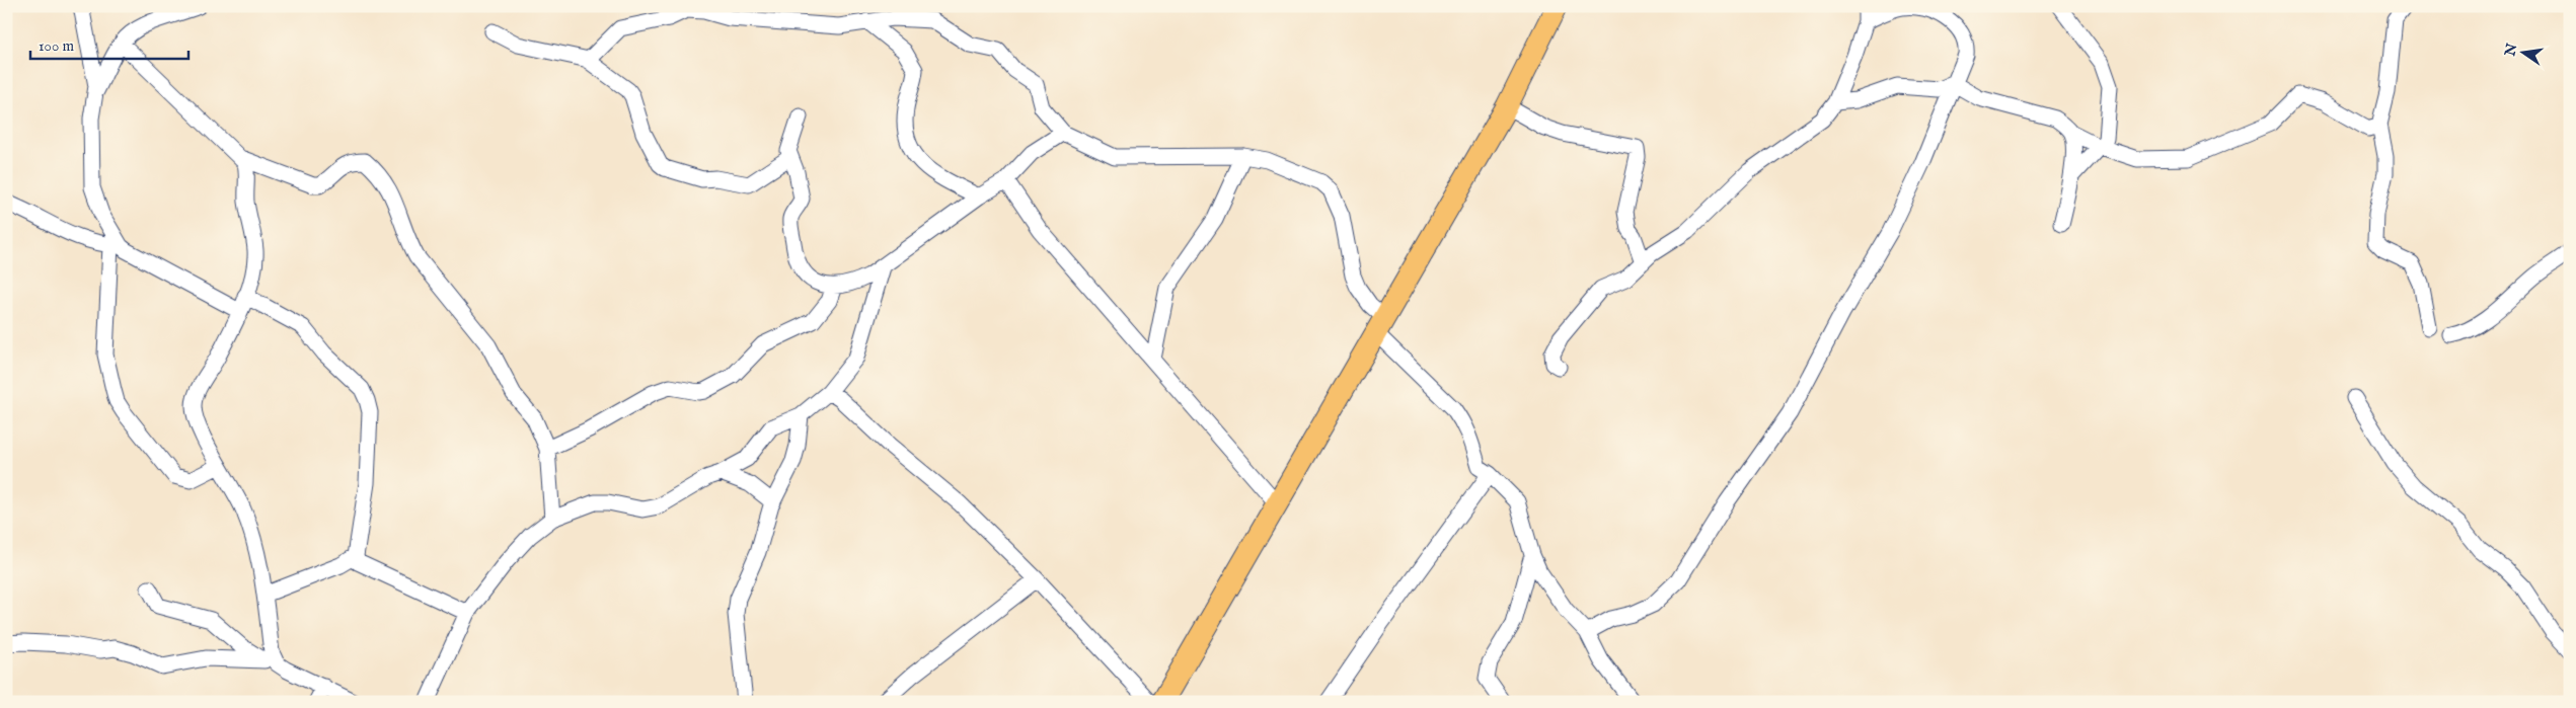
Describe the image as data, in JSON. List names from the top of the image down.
{
  "scale_bar": "100 m",
  "north": "left"
}
